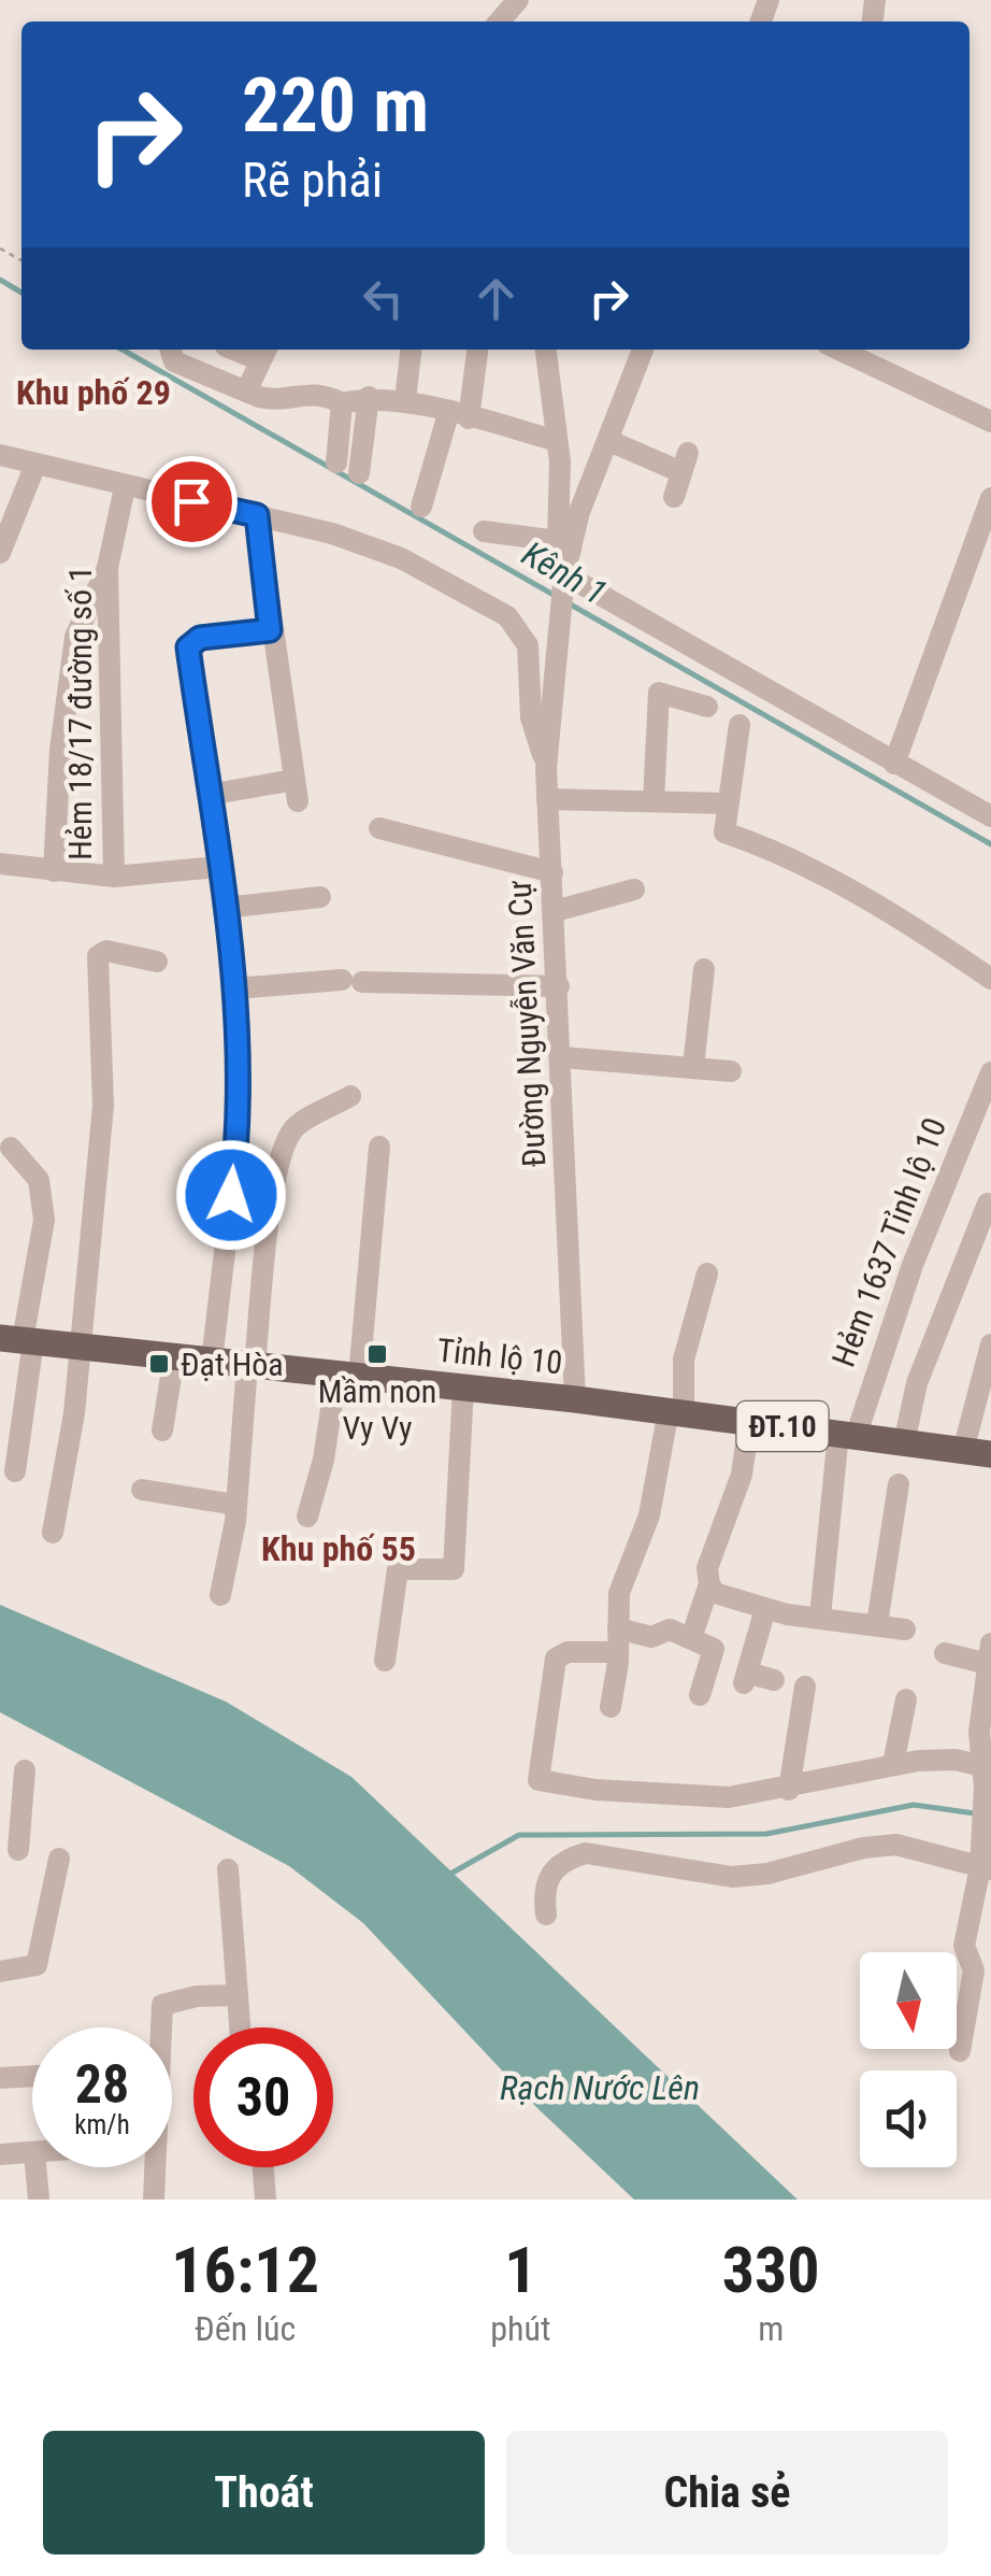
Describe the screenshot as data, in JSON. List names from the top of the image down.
{
  "streets": {
    "main road": ["Tỉnh lộ 10", "ĐT.10"],
    "street": ["Hẻm 18/17 đường số 1", "Đường Nguyễn Văn Cự", "Hẻm 1637 Tỉnh lộ 10"]
  },
  "crossings": [
    ["Đường Nguyễn Văn Cự", "Tỉnh lộ 10"],
    ["Hẻm 1637 Tỉnh lộ 10", "Tỉnh lộ 10"]
  ],
  "districts": ["Khu phố 29", "Khu phố 55"],
  "water": ["Kênh 1", "Rạch Nước Lên"],
  "places": {
    "transit": ["Mầm non Vy Vy", "Đạt Hòa"]
  },
  "north": "bottom",
  "page": {
    "turn": ["220 m", "Rẽ phải"],
    "speed": "28 km/h",
    "limit": "30",
    "eta": [
      "16:12",
      "Đến lúc",
      "1",
      "phút",
      "330",
      "m"
    ],
    "buttons": ["Thoát", "Chia sẻ"]
  }
}
